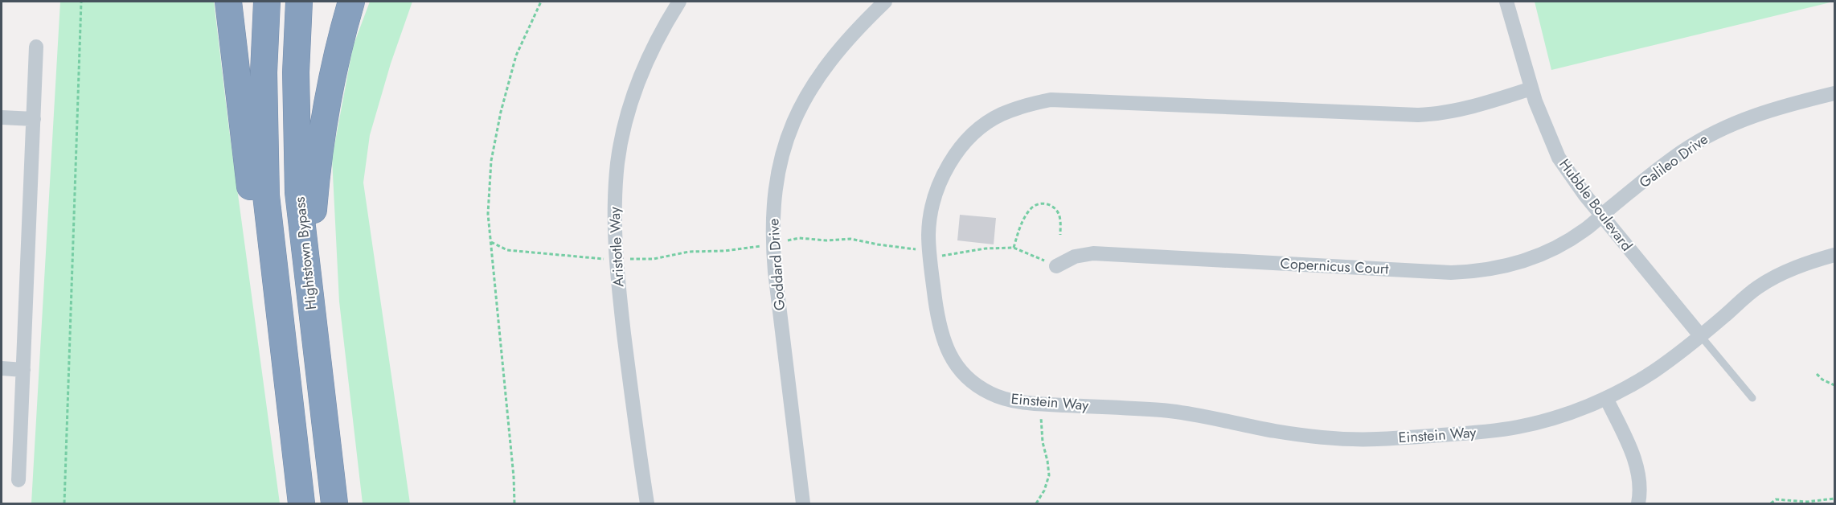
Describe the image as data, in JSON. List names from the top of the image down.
{
  "streets": {
    "highway": ["Hightstown Bypass"],
    "street": [
      "Galileo Drive",
      "Hubble Boulevard",
      "Aristotle Way",
      "Goddard Drive",
      "Copernicus Court",
      "Einstein Way"
    ]
  },
  "crossings": [
    ["Galileo Drive", "Hubble Boulevard"],
    ["Galileo Drive", "Copernicus Court"],
    ["Hubble Boulevard", "Copernicus Court"],
    ["Hubble Boulevard", "Einstein Way"]
  ]
}
